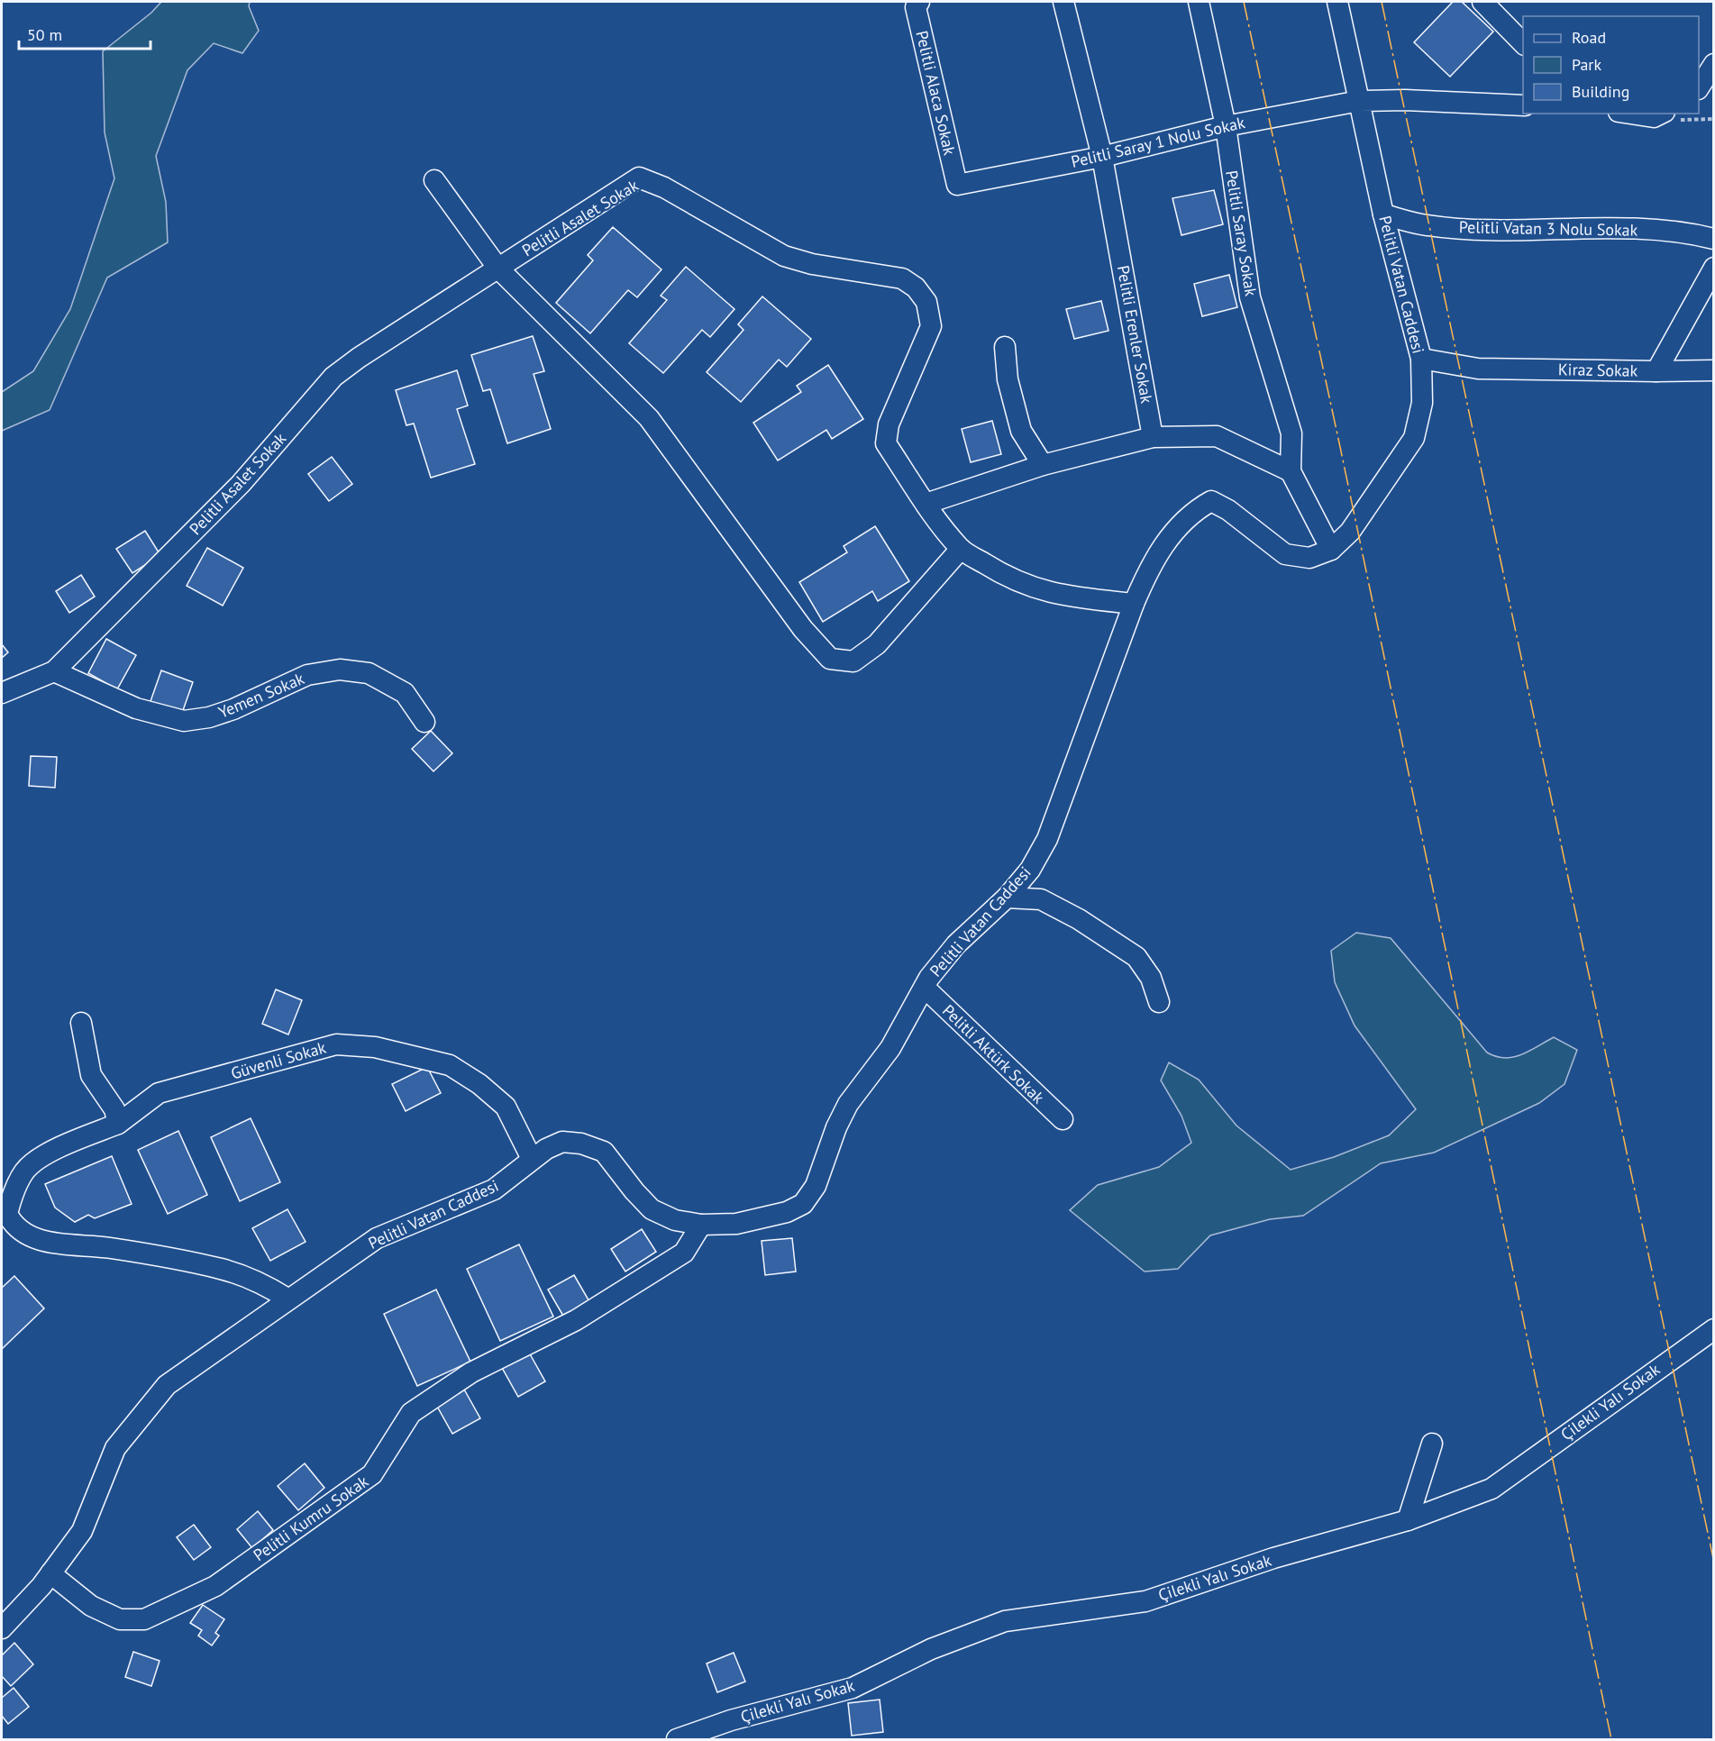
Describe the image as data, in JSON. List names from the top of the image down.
{
  "streets": {
    "street": [
      "Pelitli Alaca Sokak",
      "Pelitli Saray 1 Nolu Sokak",
      "Pelitli Asalet Sokak",
      "Pelitli Vatan 3 Nolu Sokak",
      "Pelitli Saray Sokak",
      "Pelitli Vatan Caddesi",
      "Pelitli Erenler Sokak",
      "Kiraz Sokak",
      "Yemen Sokak",
      "Pelitli Aktürk Sokak",
      "Güvenli Sokak",
      "Çilekli Yalı Sokak",
      "Pelitli Kumru Sokak"
    ]
  },
  "crossings": [
    ["Pelitli Alaca Sokak", "Pelitli Saray 1 Nolu Sokak"],
    ["Pelitli Saray 1 Nolu Sokak", "Pelitli Saray Sokak"],
    ["Pelitli Saray 1 Nolu Sokak", "Pelitli Vatan Caddesi"],
    ["Pelitli Saray 1 Nolu Sokak", "Pelitli Erenler Sokak"],
    ["Pelitli Asalet Sokak", "Pelitli Vatan Caddesi"],
    ["Pelitli Asalet Sokak", "Yemen Sokak"],
    ["Pelitli Vatan 3 Nolu Sokak", "Pelitli Vatan Caddesi"],
    ["Pelitli Saray Sokak", "Pelitli Vatan Caddesi"],
    ["Pelitli Vatan Caddesi", "Kiraz Sokak"],
    ["Pelitli Vatan Caddesi", "Pelitli Aktürk Sokak"],
    ["Pelitli Vatan Caddesi", "Güvenli Sokak"],
    ["Pelitli Vatan Caddesi", "Pelitli Kumru Sokak"]
  ],
  "legend": ["Road", "Park", "Building"],
  "scale_bar": "50 m"
}
